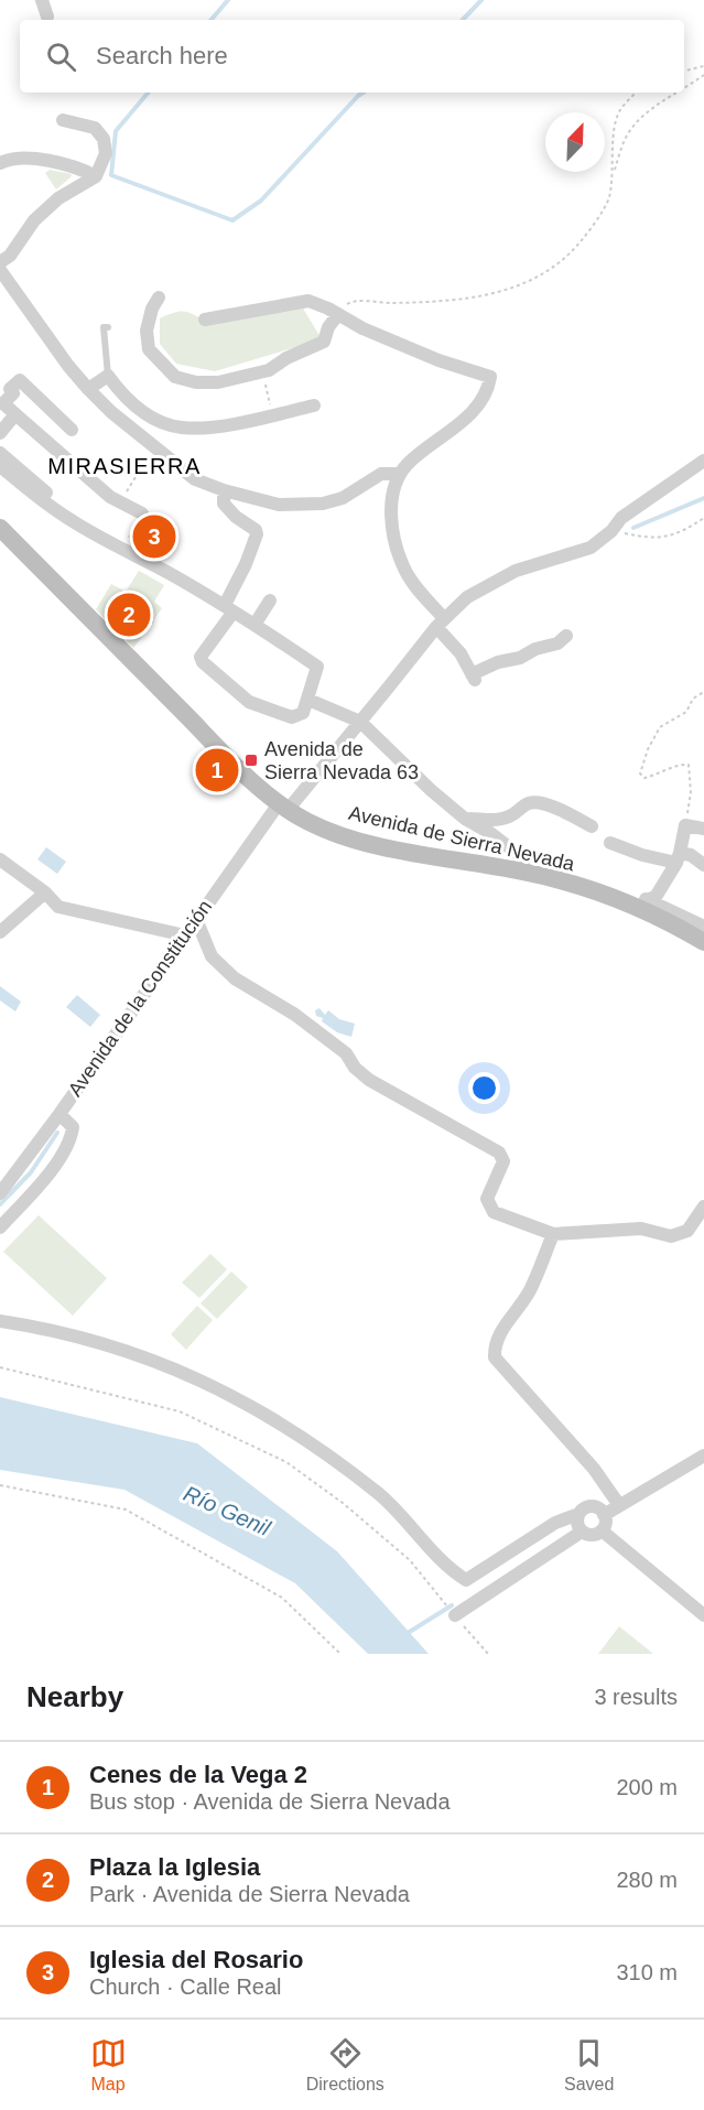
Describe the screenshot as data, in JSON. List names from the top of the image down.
{
  "streets": {
    "street": ["Avenida de Sierra Nevada", "Avenida de la Constitución"]
  },
  "crossings": [
    ["Avenida de Sierra Nevada", "Avenida de la Constitución"]
  ],
  "districts": ["MIRASIERRA"],
  "water": ["Río Genil"],
  "places": {
    "transit": ["Avenida de Sierra Nevada 63"]
  },
  "north": "top right",
  "page": {
    "search": "Search here",
    "pins": ["3", "2", "1"],
    "heading": ["Nearby", "3 results"],
    "list": [
      {
        "mark": "1",
        "name": "Cenes de la Vega 2",
        "note": "Bus stop · Avenida de Sierra Nevada",
        "value": "200 m"
      },
      {
        "mark": "2",
        "name": "Plaza la Iglesia",
        "note": "Park · Avenida de Sierra Nevada",
        "value": "280 m"
      },
      {
        "mark": "3",
        "name": "Iglesia del Rosario",
        "note": "Church · Calle Real",
        "value": "310 m"
      }
    ],
    "nav": ["Map", "Directions", "Saved"]
  }
}
